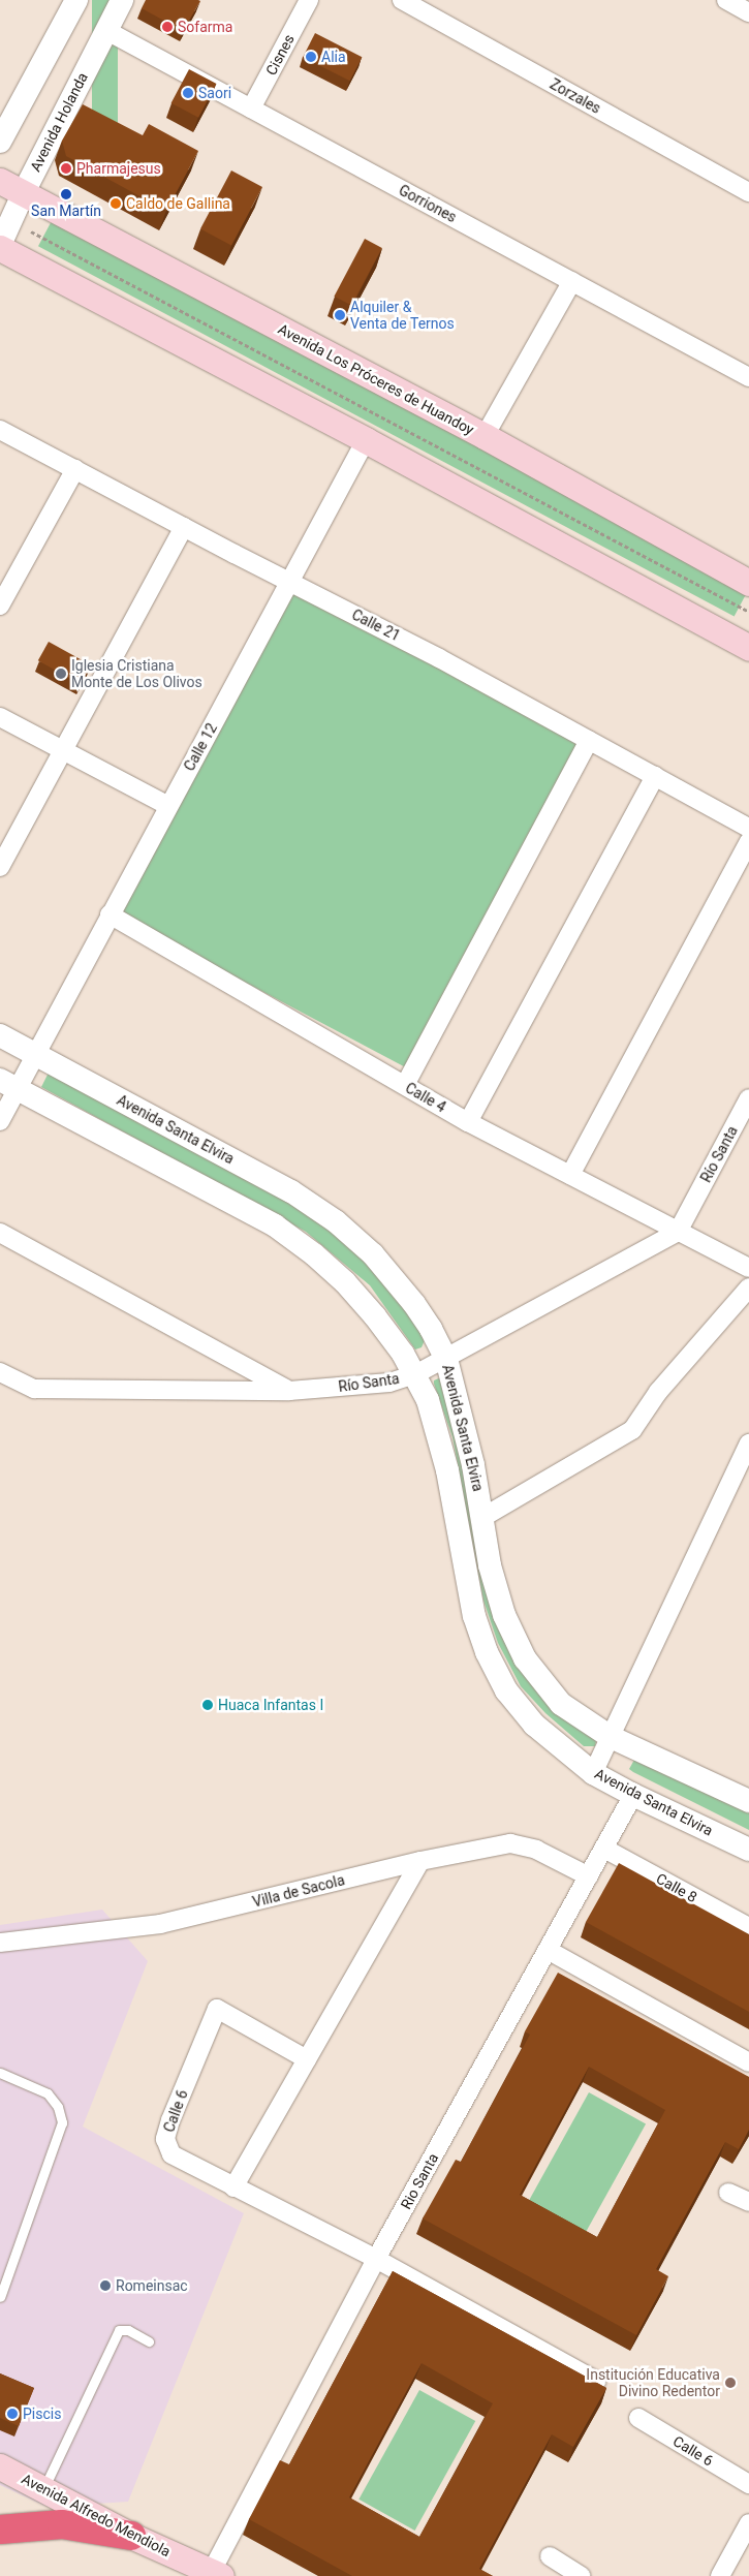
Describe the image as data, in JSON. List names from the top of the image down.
{
  "streets": {
    "main road": ["Avenida Los Próceres de Huandoy", "Avenida Alfredo Mendiola"],
    "street": [
      "Cisnes",
      "Zorzales",
      "Avenida Holanda",
      "Gorriones",
      "Calle 21",
      "Calle 12",
      "Calle 4",
      "Avenida Santa Elvira",
      "Río Santa",
      "Calle 8",
      "Villa de Sacola",
      "Calle 6",
      "Rio Santa"
    ]
  },
  "crossings": [
    ["Cisnes", "Gorriones"],
    ["Avenida Holanda", "Gorriones"],
    ["Avenida Holanda", "Avenida Los Próceres de Huandoy"],
    ["Calle 21", "Calle 12"],
    ["Calle 12", "Calle 4"],
    ["Calle 12", "Avenida Santa Elvira"],
    ["Calle 4", "Río Santa"],
    ["Avenida Santa Elvira", "Río Santa"],
    ["Avenida Santa Elvira", "Rio Santa"],
    ["Calle 8", "Rio Santa"],
    ["Villa de Sacola", "Rio Santa"],
    ["Calle 6", "Rio Santa"],
    ["Rio Santa", "Avenida Alfredo Mendiola"]
  ],
  "places": [
    "Sofarma",
    "Alia",
    "Saori",
    "Pharmajesus",
    "San Martín",
    "Caldo de Gallina",
    "Alquiler & Venta de Ternos",
    "Iglesia Cristiana Monte de Los Olivos",
    "Huaca Infantas I",
    "Romeinsac",
    "Institución Educativa Divino Redentor",
    "Piscis"
  ]
}
